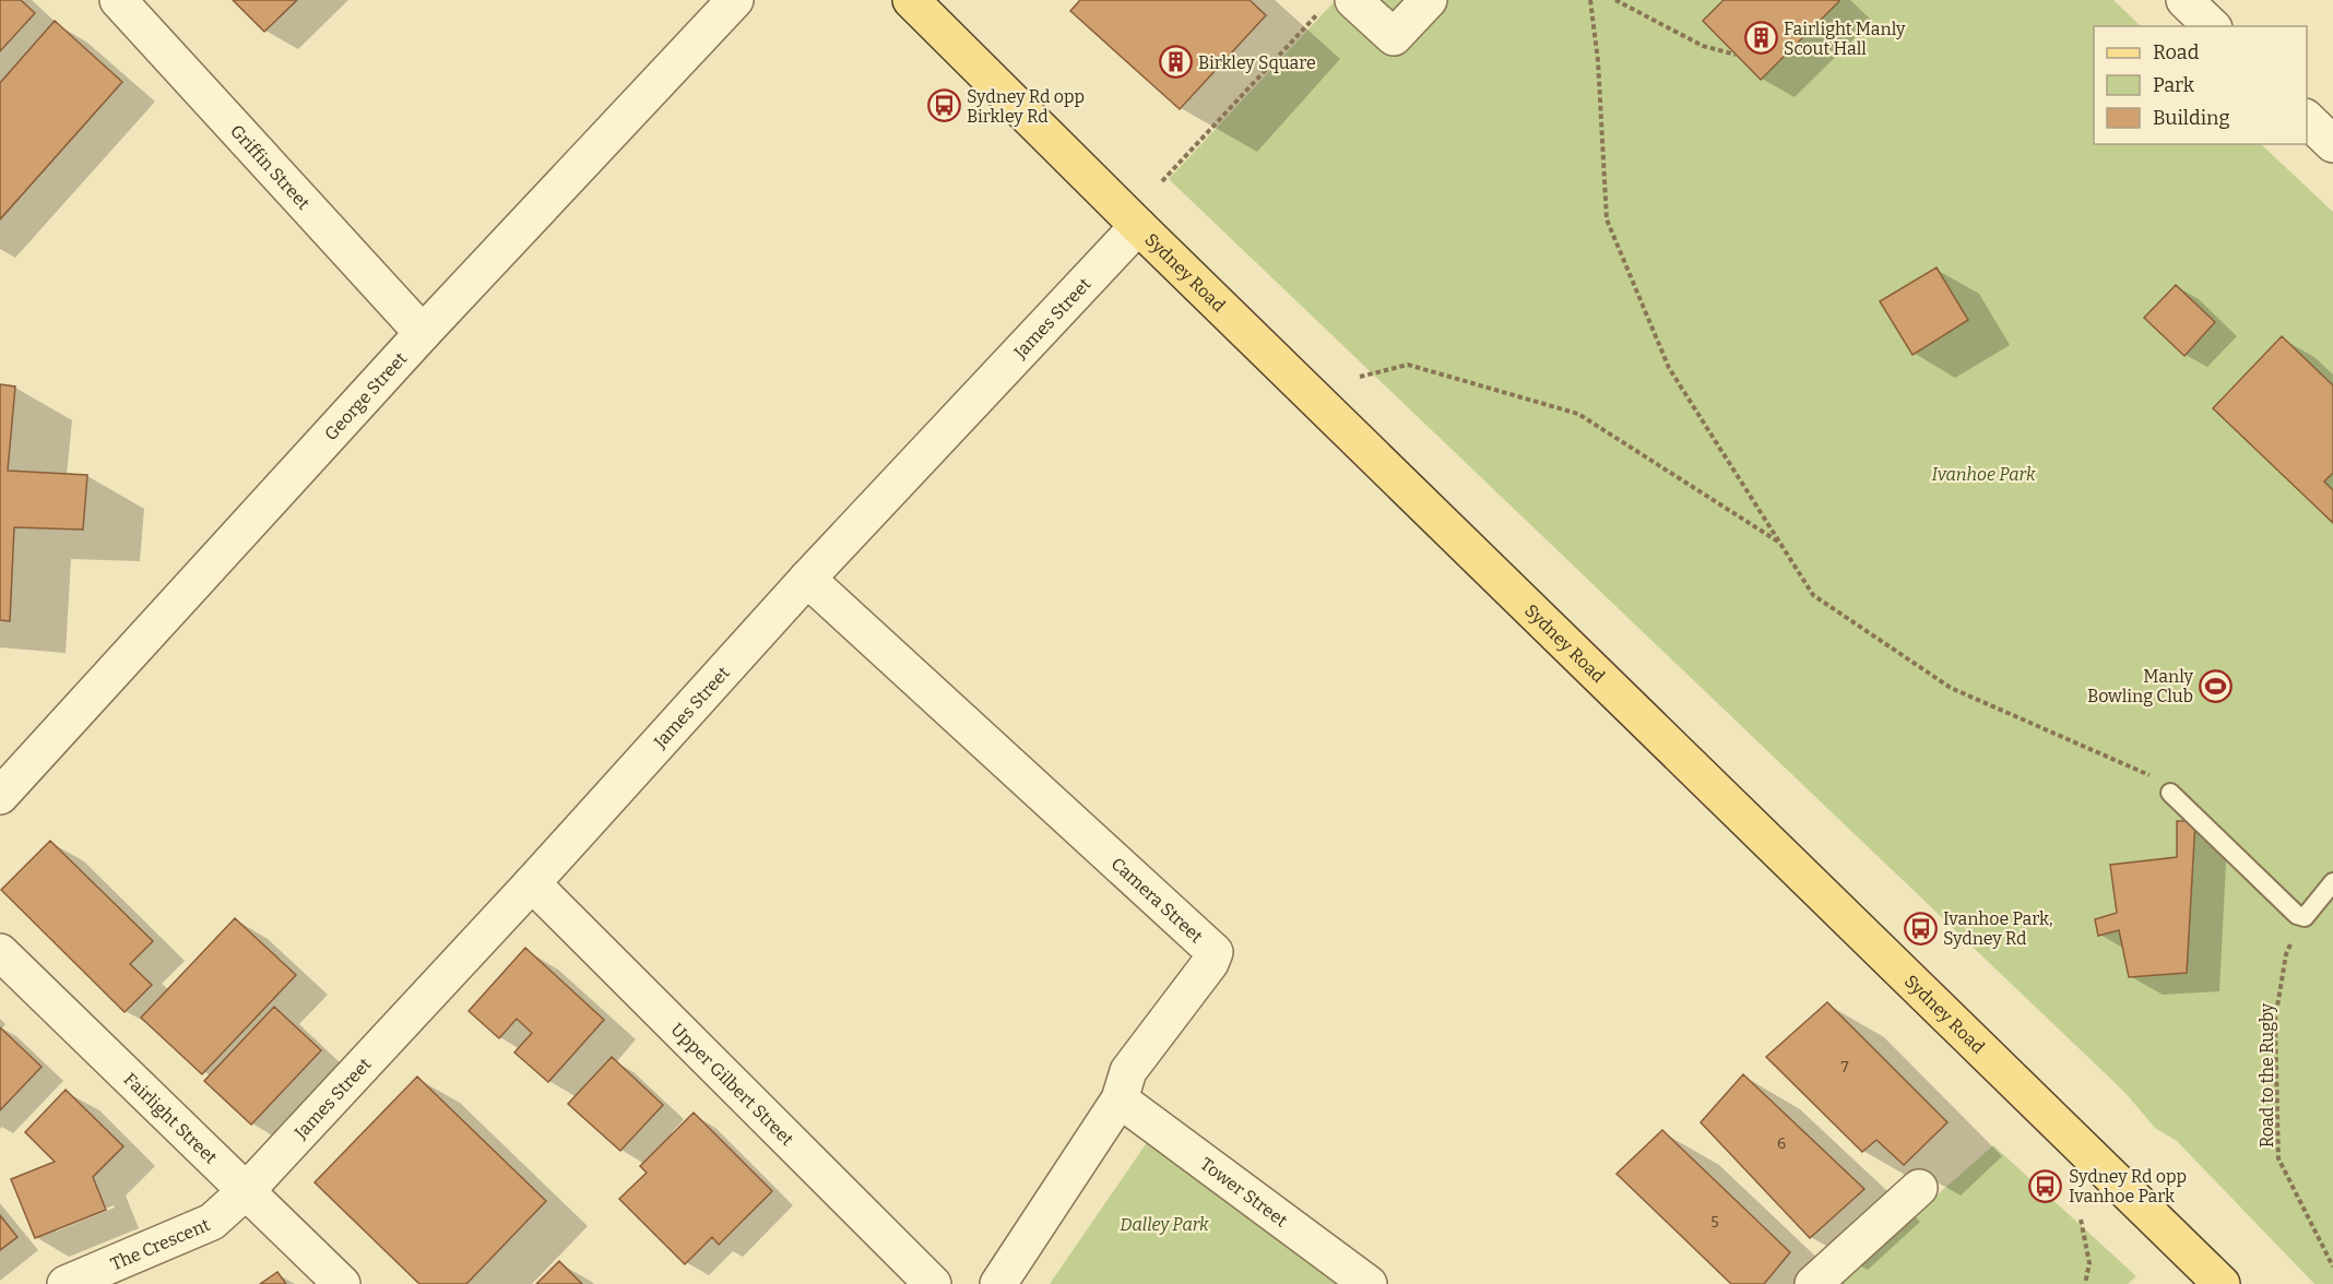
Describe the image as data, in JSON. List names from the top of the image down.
{
  "streets": {
    "main road": ["Sydney Road"],
    "street": [
      "Griffin Street",
      "James Street",
      "George Street",
      "Camera Street",
      "Upper Gilbert Street",
      "Fairlight Street",
      "Tower Street",
      "The Crescent"
    ],
    "path": ["Road to the Rugby"]
  },
  "crossings": [
    ["Griffin Street", "George Street"],
    ["Sydney Road", "James Street"],
    ["James Street", "Camera Street"],
    ["James Street", "Upper Gilbert Street"],
    ["James Street", "Fairlight Street"],
    ["James Street", "The Crescent"],
    ["Camera Street", "Tower Street"],
    ["Fairlight Street", "The Crescent"]
  ],
  "parks": ["Ivanhoe Park", "Dalley Park"],
  "places": {
    "building": ["Fairlight Manly Scout Hall", "Birkley Square"],
    "bus stop": ["Sydney Rd opp Birkley Rd", "Ivanhoe Park, Sydney Rd", "Sydney Rd opp Ivanhoe Park"],
    "sports": ["Manly Bowling Club"]
  },
  "house_numbers": ["7", "6", "5"],
  "legend": ["Road", "Park", "Building"]
}
